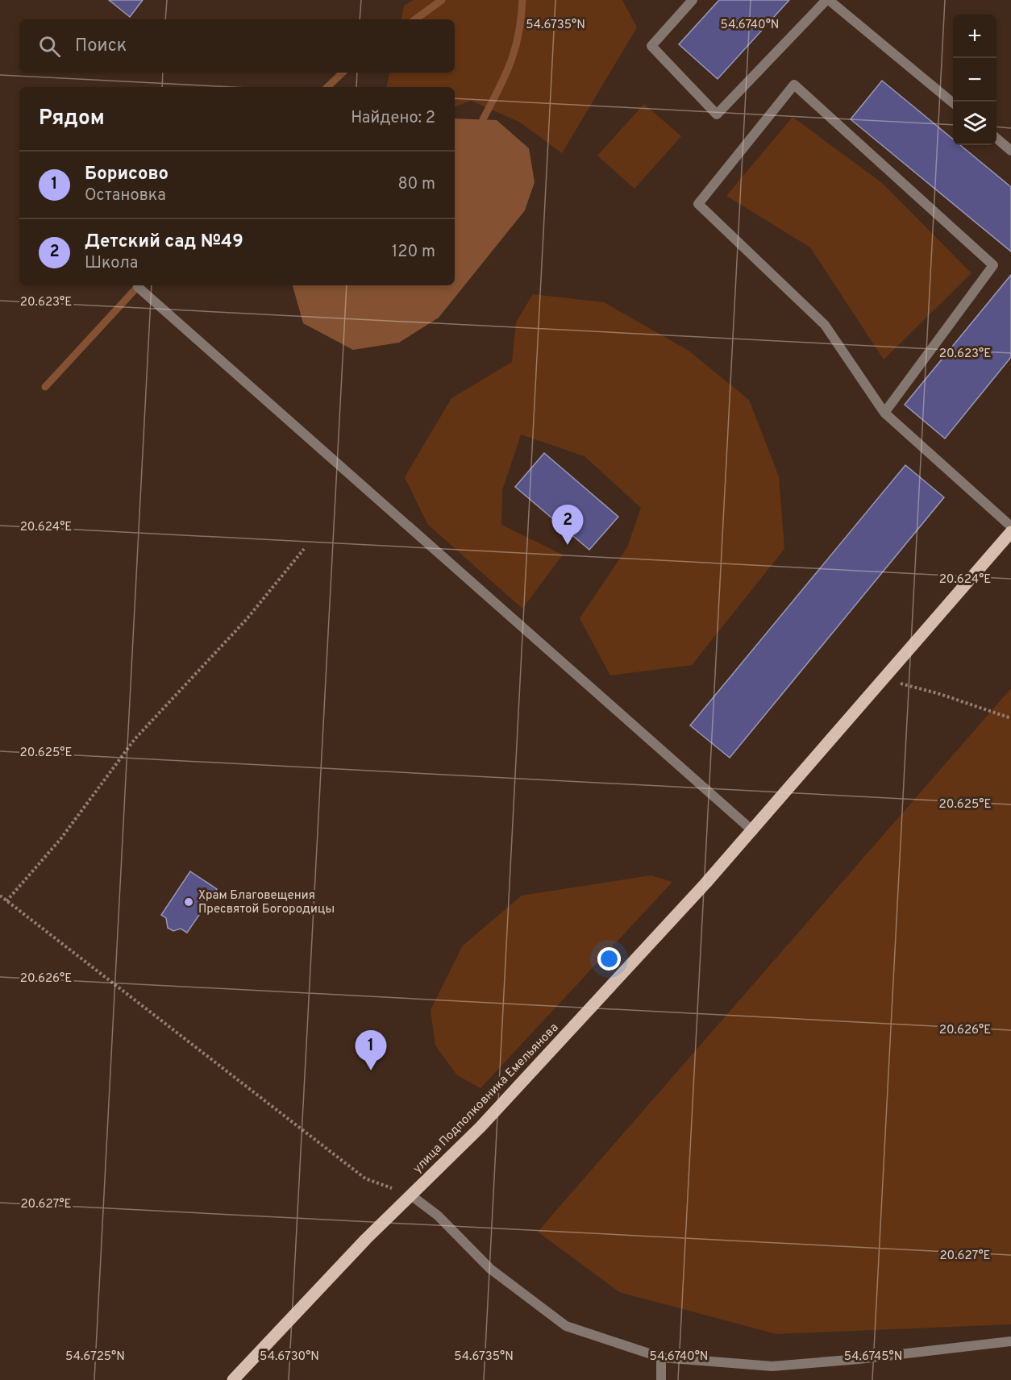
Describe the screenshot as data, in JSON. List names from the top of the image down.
{
  "streets": {
    "main road": ["улица Подполковника Емельянова"]
  },
  "places": ["Храм Благовещения Пресвятой Богородицы"],
  "page": {
    "map_buttons": ["+", "−"],
    "search": "Поиск",
    "heading": ["Рядом", "Найдено: 2"],
    "list": [
      {
        "mark": "1",
        "name": "Борисово",
        "note": "Остановка",
        "value": "80 m"
      },
      {
        "mark": "2",
        "name": "Детский сад №49",
        "note": "Школа",
        "value": "120 m"
      }
    ],
    "pins": ["2", "1"]
  },
  "coordinates": [
    "54.6735°N",
    "54.6740°N",
    "20.623°E",
    "20.624°E",
    "20.625°E",
    "20.626°E",
    "20.627°E",
    "54.6725°N",
    "54.6730°N",
    "54.6745°N"
  ]
}
